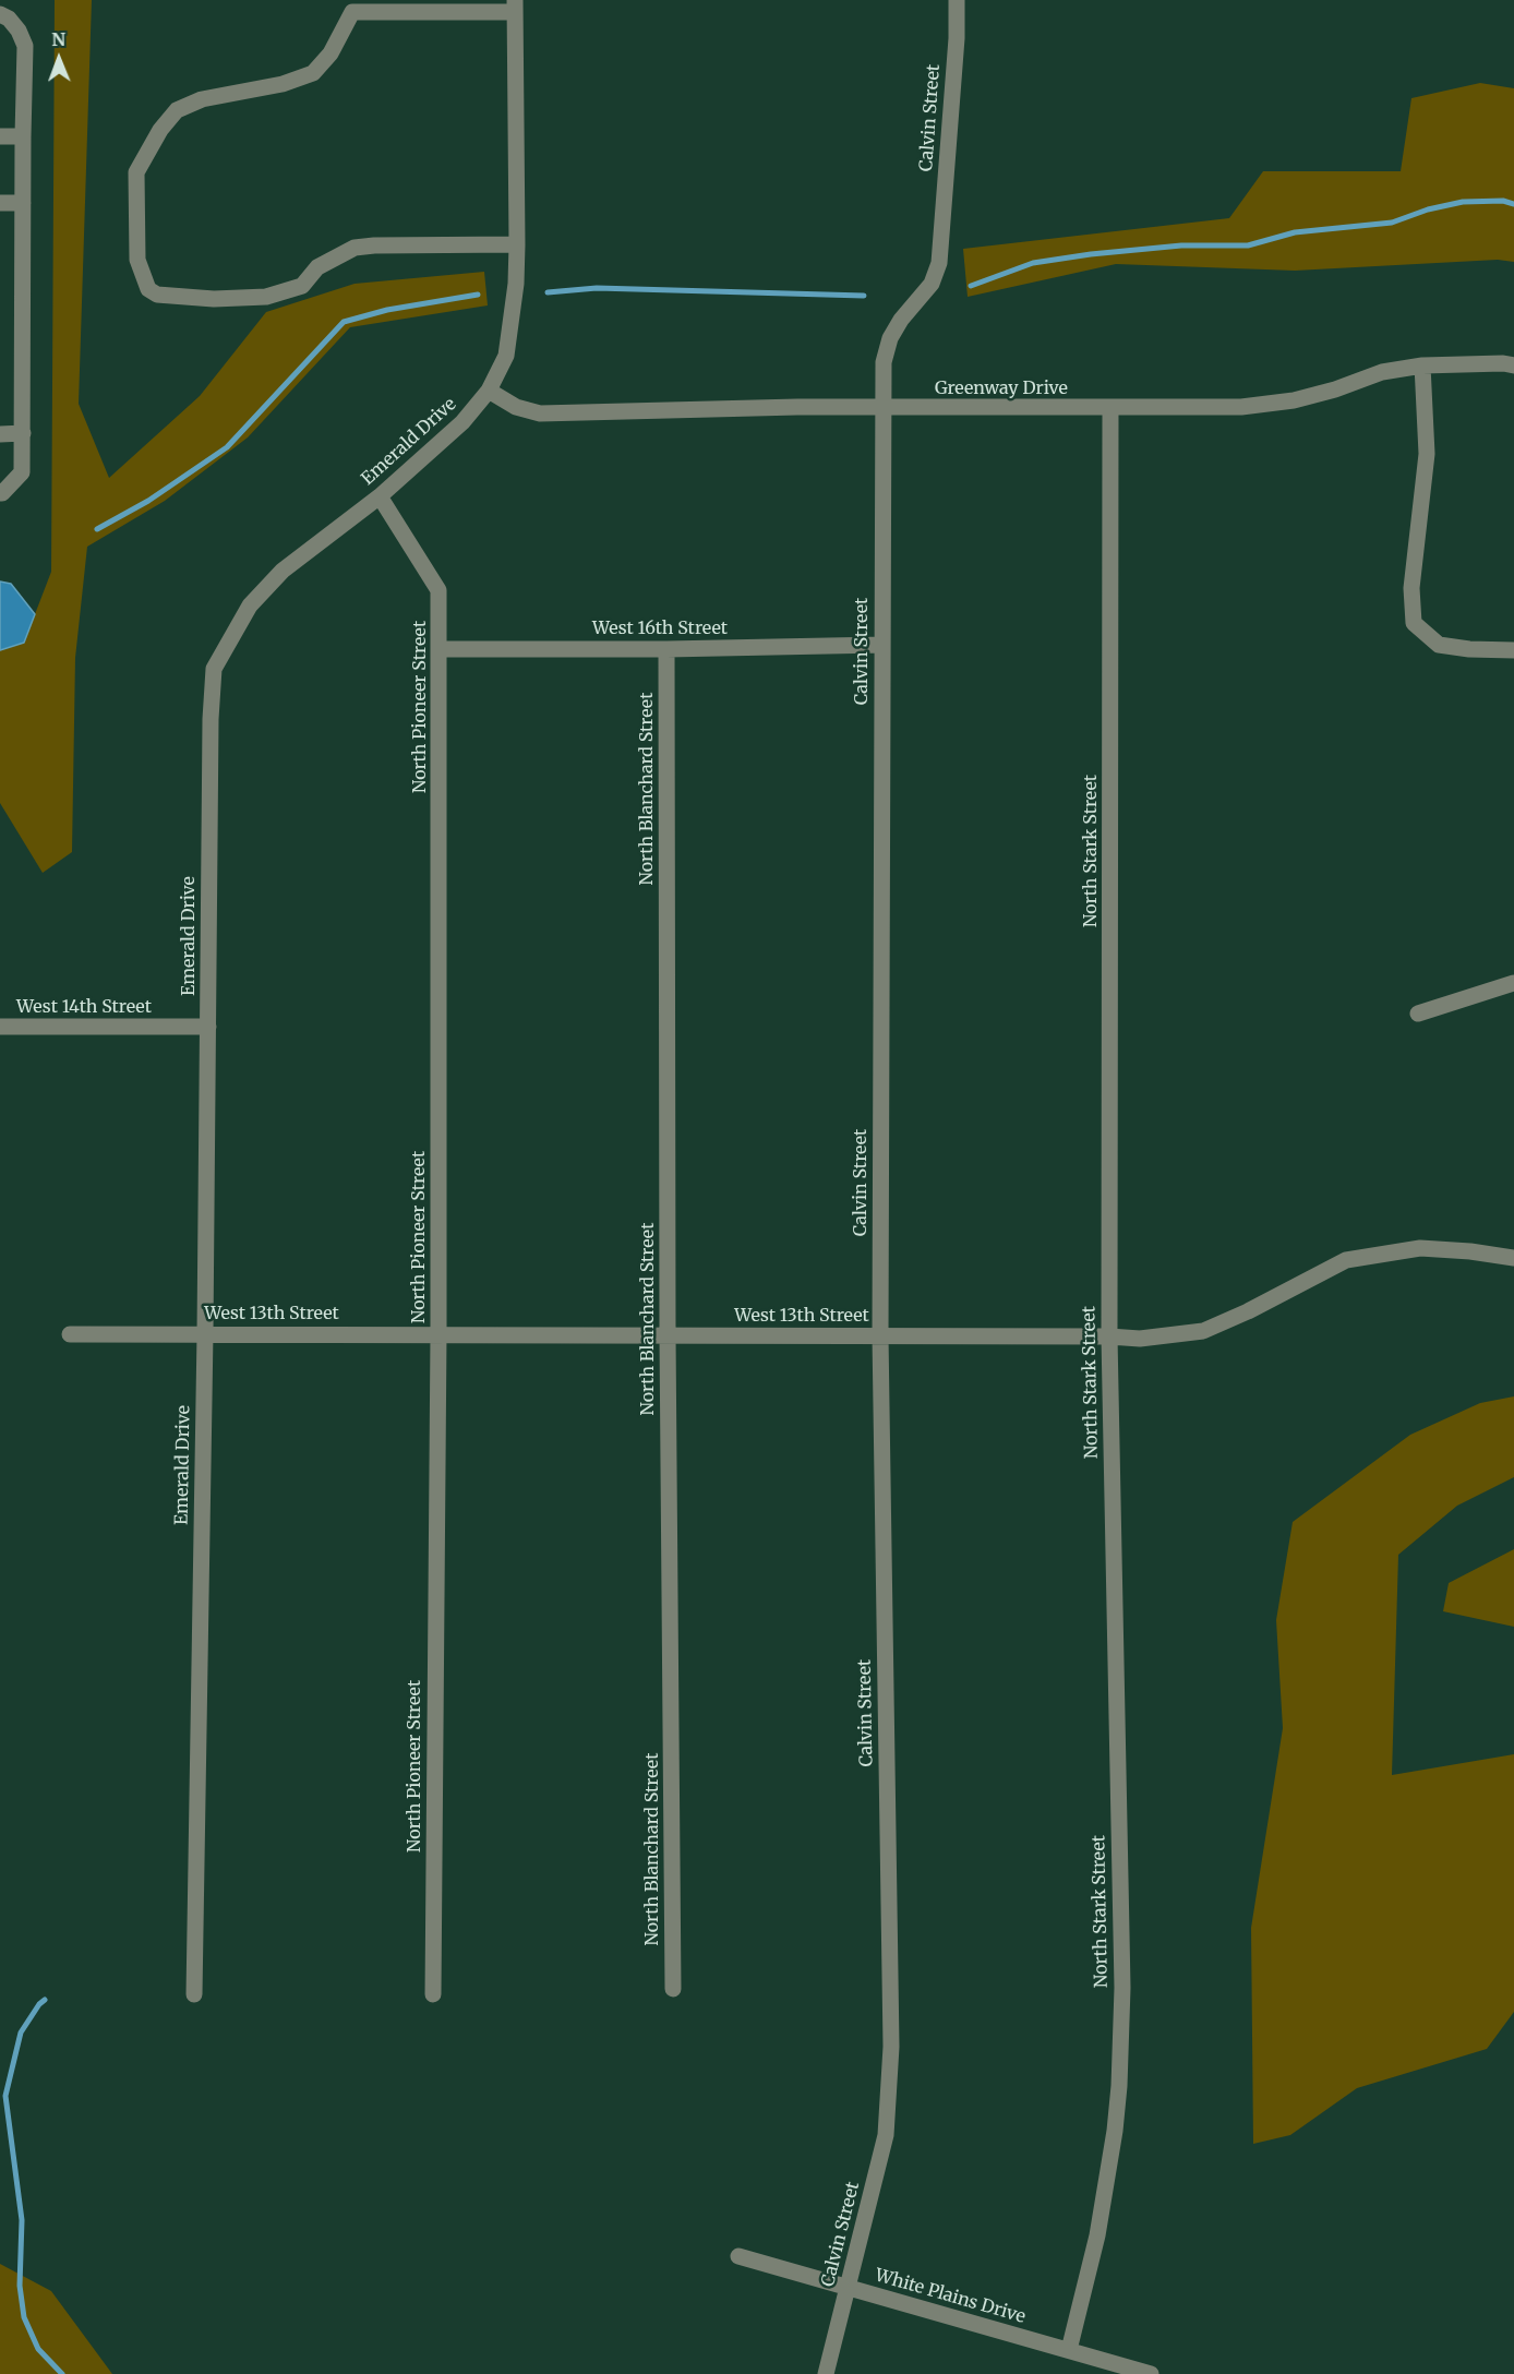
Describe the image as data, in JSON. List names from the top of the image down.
{
  "streets": {
    "street": [
      "Calvin Street",
      "Greenway Drive",
      "Emerald Drive",
      "West 16th Street",
      "North Pioneer Street",
      "North Blanchard Street",
      "North Stark Street",
      "West 14th Street",
      "West 13th Street",
      "White Plains Drive"
    ]
  },
  "crossings": [
    ["Calvin Street", "Greenway Drive"],
    ["Calvin Street", "West 16th Street"],
    ["Calvin Street", "West 13th Street"],
    ["Calvin Street", "White Plains Drive"],
    ["Greenway Drive", "Emerald Drive"],
    ["Greenway Drive", "North Stark Street"],
    ["Emerald Drive", "North Pioneer Street"],
    ["Emerald Drive", "West 14th Street"],
    ["Emerald Drive", "West 13th Street"],
    ["West 16th Street", "North Pioneer Street"],
    ["West 16th Street", "North Blanchard Street"],
    ["North Pioneer Street", "West 13th Street"],
    ["North Blanchard Street", "West 13th Street"],
    ["North Stark Street", "West 13th Street"],
    ["North Stark Street", "White Plains Drive"]
  ],
  "north": "top"
}
